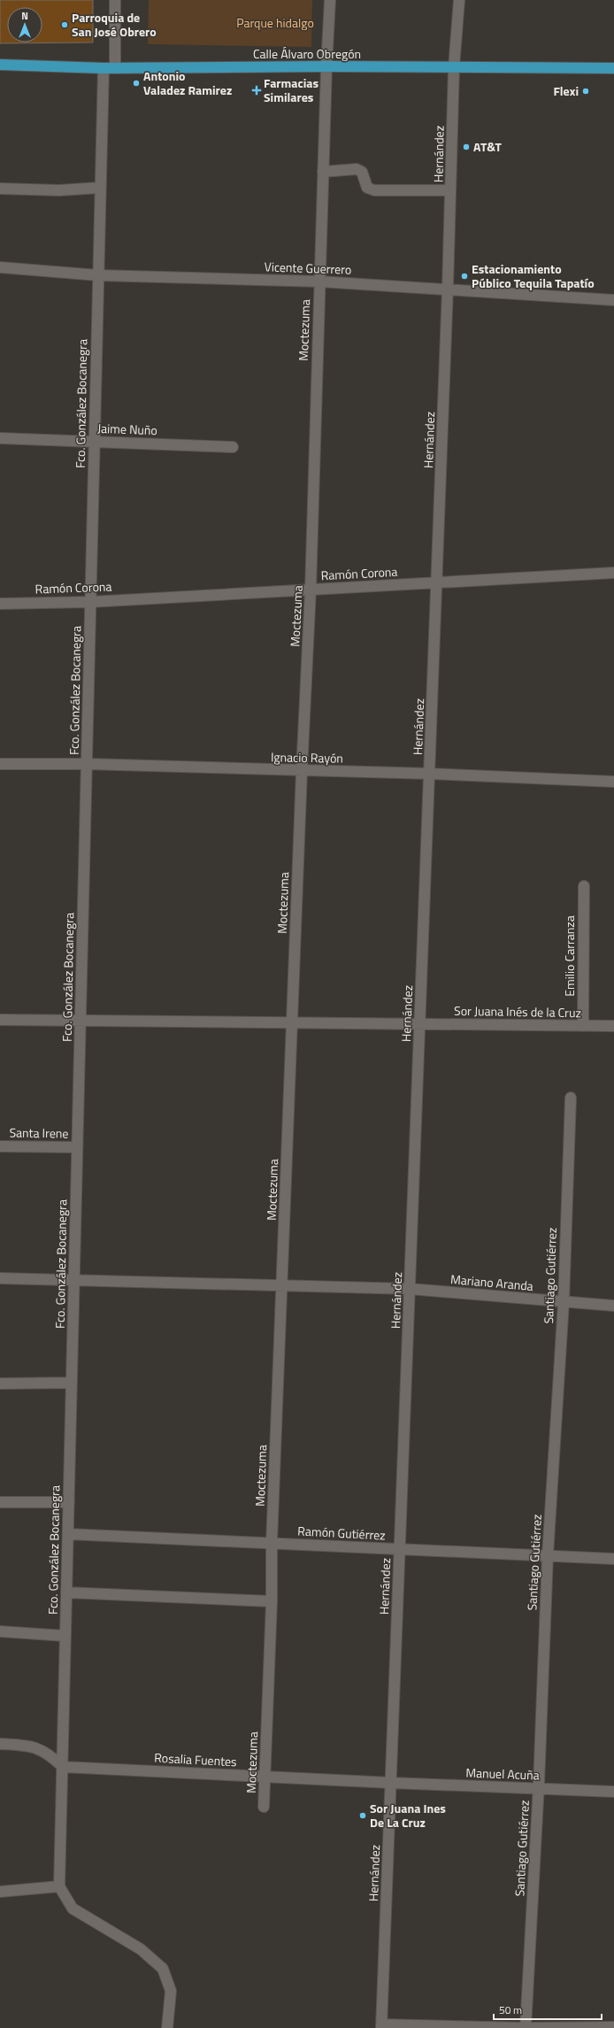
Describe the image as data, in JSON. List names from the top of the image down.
{
  "streets": {
    "main road": ["Calle Álvaro Obregón"],
    "street": [
      "Hernández",
      "Vicente Guerrero",
      "Moctezuma",
      "Fco. González Bocanegra",
      "Jaime Nuño",
      "Ramón Corona",
      "Ignacio Rayón",
      "Emilio Carranza",
      "Sor Juana Inés de la Cruz",
      "Santa Irene",
      "Santiago Gutiérrez",
      "Mariano Aranda",
      "Ramón Gutiérrez",
      "Rosalia Fuentes",
      "Manuel Acuña"
    ]
  },
  "crossings": [
    ["Calle Álvaro Obregón", "Hernández"],
    ["Calle Álvaro Obregón", "Moctezuma"],
    ["Calle Álvaro Obregón", "Fco. González Bocanegra"],
    ["Hernández", "Vicente Guerrero"],
    ["Hernández", "Ramón Corona"],
    ["Hernández", "Ignacio Rayón"],
    ["Hernández", "Sor Juana Inés de la Cruz"],
    ["Hernández", "Mariano Aranda"],
    ["Hernández", "Ramón Gutiérrez"],
    ["Hernández", "Rosalia Fuentes"],
    ["Hernández", "Manuel Acuña"],
    ["Vicente Guerrero", "Moctezuma"],
    ["Vicente Guerrero", "Fco. González Bocanegra"],
    ["Moctezuma", "Ramón Corona"],
    ["Moctezuma", "Ignacio Rayón"],
    ["Moctezuma", "Sor Juana Inés de la Cruz"],
    ["Moctezuma", "Mariano Aranda"],
    ["Moctezuma", "Ramón Gutiérrez"],
    ["Moctezuma", "Rosalia Fuentes"],
    ["Fco. González Bocanegra", "Jaime Nuño"],
    ["Fco. González Bocanegra", "Ramón Corona"],
    ["Fco. González Bocanegra", "Ignacio Rayón"],
    ["Fco. González Bocanegra", "Sor Juana Inés de la Cruz"],
    ["Fco. González Bocanegra", "Santa Irene"],
    ["Fco. González Bocanegra", "Mariano Aranda"],
    ["Fco. González Bocanegra", "Ramón Gutiérrez"],
    ["Fco. González Bocanegra", "Rosalia Fuentes"],
    ["Emilio Carranza", "Sor Juana Inés de la Cruz"],
    ["Santiago Gutiérrez", "Mariano Aranda"],
    ["Santiago Gutiérrez", "Ramón Gutiérrez"],
    ["Santiago Gutiérrez", "Manuel Acuña"],
    ["Rosalia Fuentes", "Manuel Acuña"]
  ],
  "parks": ["Parque hidalgo"],
  "places": {
    "other": [
      "Parroquia de San José Obrero",
      "Antonio Valadez Ramirez",
      "Flexi",
      "AT&T",
      "Estacionamiento Público Tequila Tapatío",
      "Sor Juana Ines De La Cruz"
    ],
    "health": ["Farmacias Similares"]
  },
  "scale_bar": "50 m",
  "north": "top"
}
